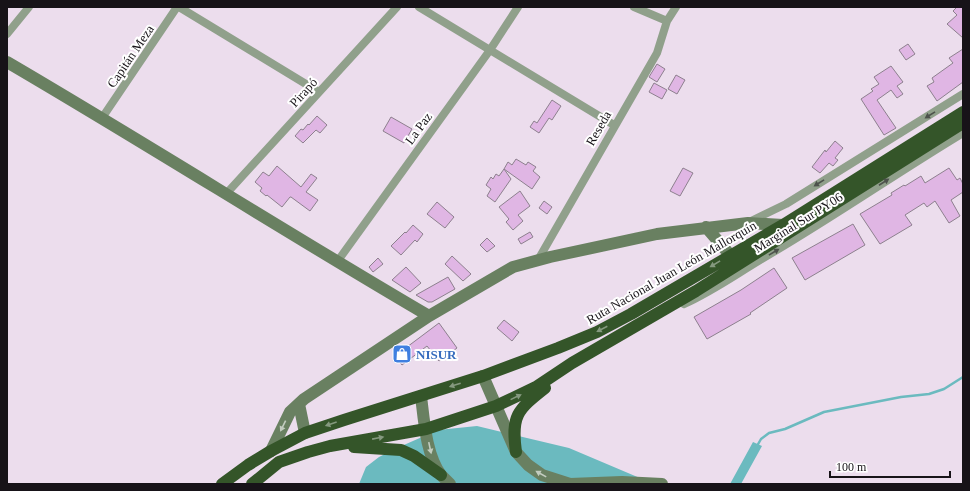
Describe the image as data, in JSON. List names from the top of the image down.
{
  "streets": {
    "highway": ["Ruta Nacional Juan León Mallorquín"],
    "street": [
      "Capitán Meza",
      "Pirapó",
      "La Paz",
      "Reseda",
      "Marginal Sur PY06"
    ]
  },
  "crossings": [
    ["Marginal Sur PY06", "Ruta Nacional Juan León Mallorquín"]
  ],
  "places": {
    "shop": ["NISUR"]
  },
  "scale_bar": "100 m"
}
